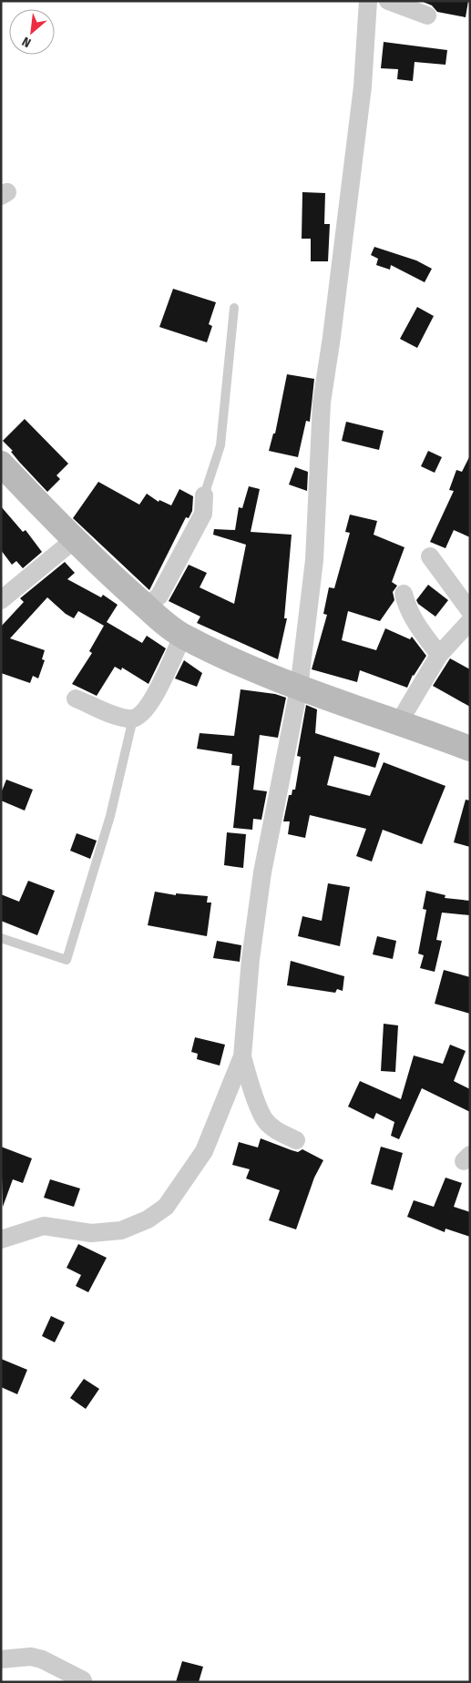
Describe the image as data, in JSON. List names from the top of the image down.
{
  "north": "bottom left"
}
